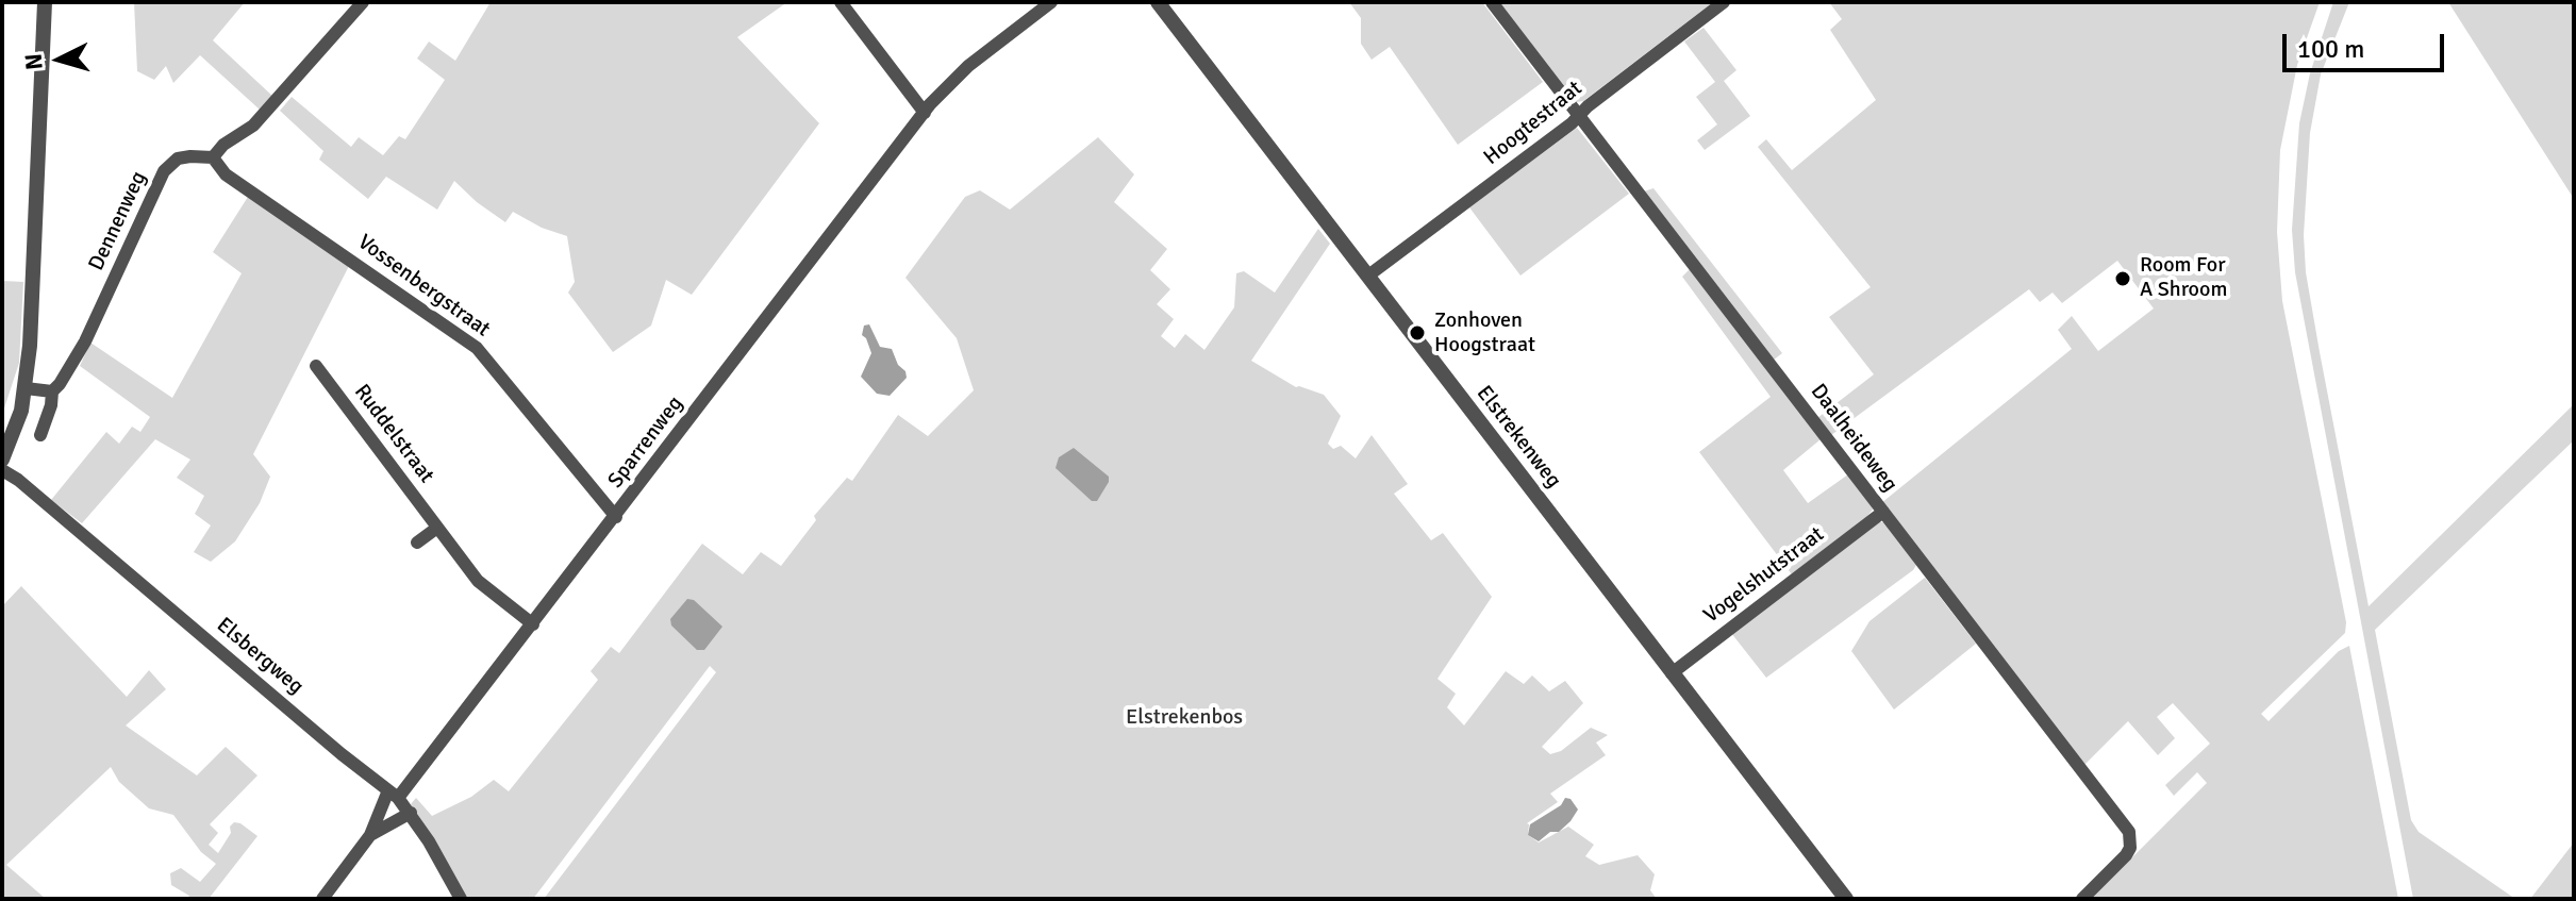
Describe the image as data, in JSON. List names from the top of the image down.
{
  "streets": {
    "street": [
      "Hoogtestraat",
      "Dennenweg",
      "Vossenbergstraat",
      "Ruddelstraat",
      "Elstrekenweg",
      "Daalheideweg",
      "Sparrenweg",
      "Vogelshutstraat",
      "Elsbergweg"
    ]
  },
  "crossings": [
    ["Hoogtestraat", "Elstrekenweg"],
    ["Hoogtestraat", "Daalheideweg"],
    ["Dennenweg", "Vossenbergstraat"],
    ["Vossenbergstraat", "Sparrenweg"],
    ["Ruddelstraat", "Sparrenweg"],
    ["Elstrekenweg", "Vogelshutstraat"],
    ["Daalheideweg", "Vogelshutstraat"],
    ["Sparrenweg", "Elsbergweg"]
  ],
  "parks": ["Elstrekenbos"],
  "places": ["Room For A Shroom", "Zonhoven Hoogstraat"],
  "scale_bar": "100 m",
  "north": "left"
}
